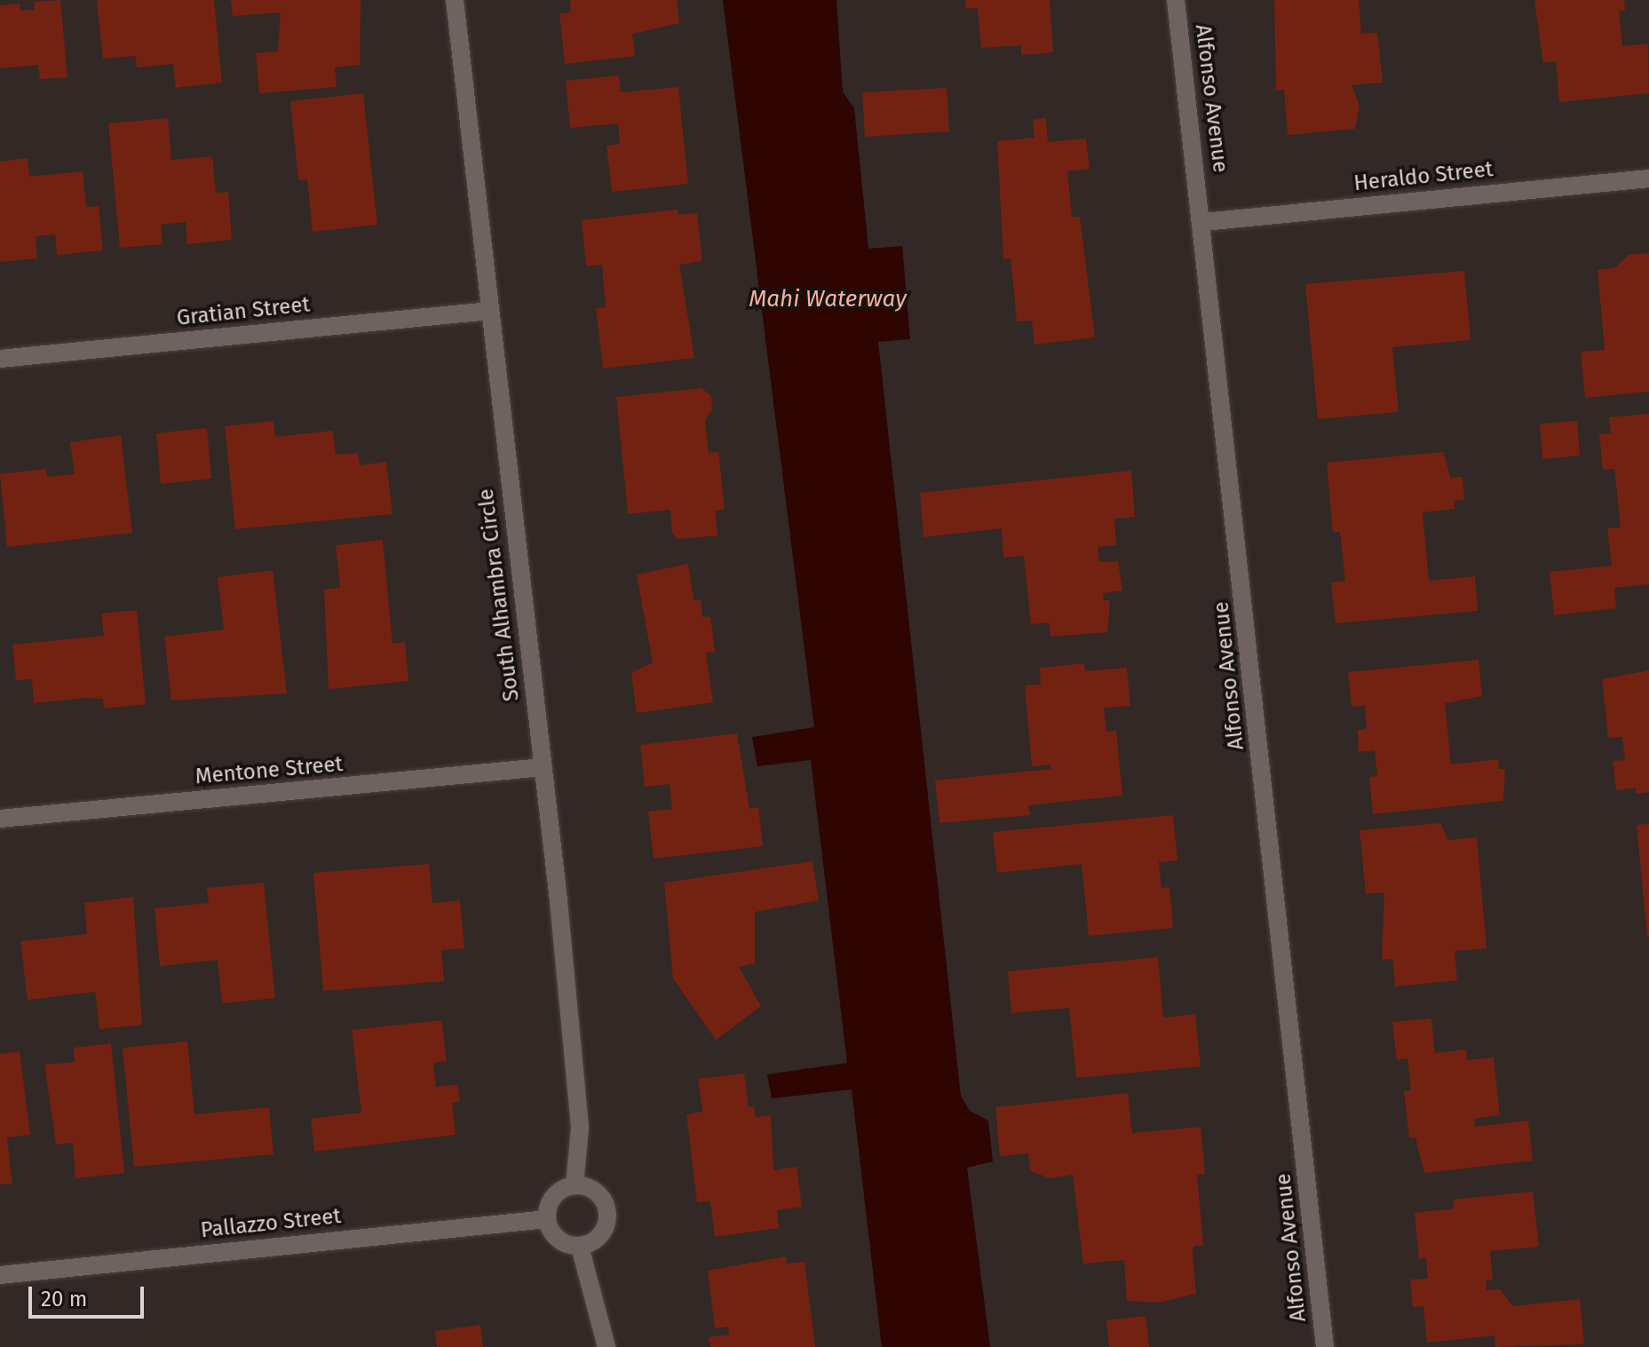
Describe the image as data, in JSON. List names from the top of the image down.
{
  "streets": {
    "street": [
      "Alfonso Avenue",
      "Heraldo Street",
      "Gratian Street",
      "South Alhambra Circle",
      "Mentone Street",
      "Pallazzo Street"
    ]
  },
  "crossings": [
    ["Alfonso Avenue", "Heraldo Street"],
    ["Gratian Street", "South Alhambra Circle"],
    ["South Alhambra Circle", "Mentone Street"],
    ["South Alhambra Circle", "Pallazzo Street"]
  ],
  "water": ["Mahi Waterway"],
  "scale_bar": "20 m"
}
